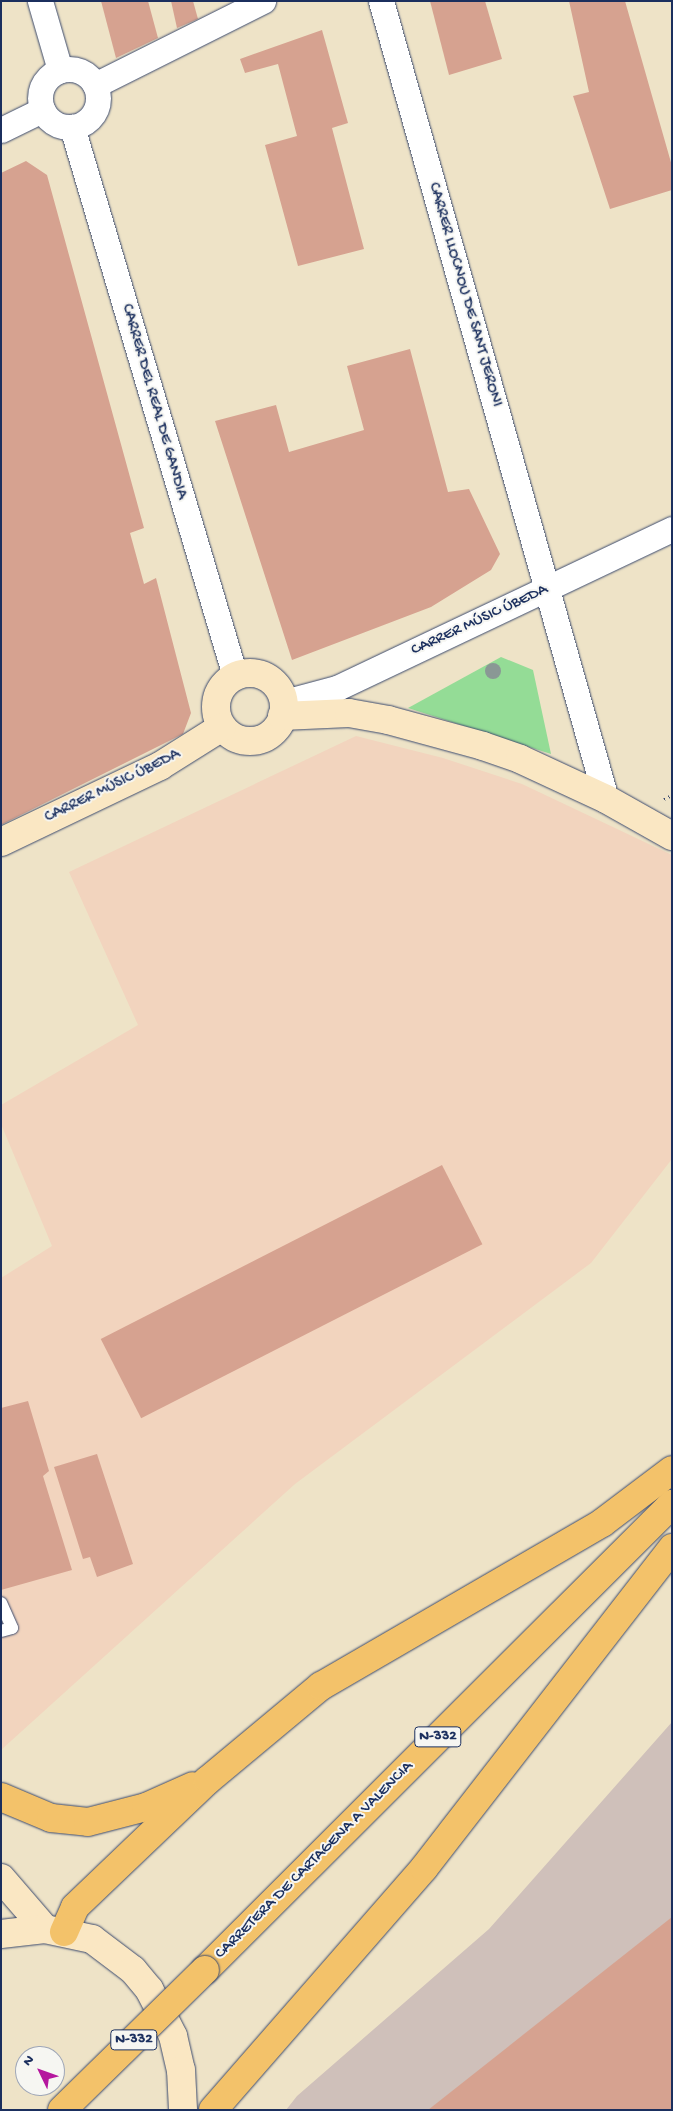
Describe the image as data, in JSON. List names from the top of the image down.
{
  "streets": {
    "highway": ["N-332", "CARRETERA DE CARTAGENA A VALENCIA"],
    "street": ["CARRER LLOCNOU DE SANT JERONI", "CARRER DEL REAL DE GANDIA", "CARRER MÚSIC ÚBEDA"]
  },
  "crossings": [
    ["CARRER LLOCNOU DE SANT JERONI", "CARRER MÚSIC ÚBEDA"],
    ["CARRER DEL REAL DE GANDIA", "CARRER MÚSIC ÚBEDA"]
  ],
  "north": "top left"
}
